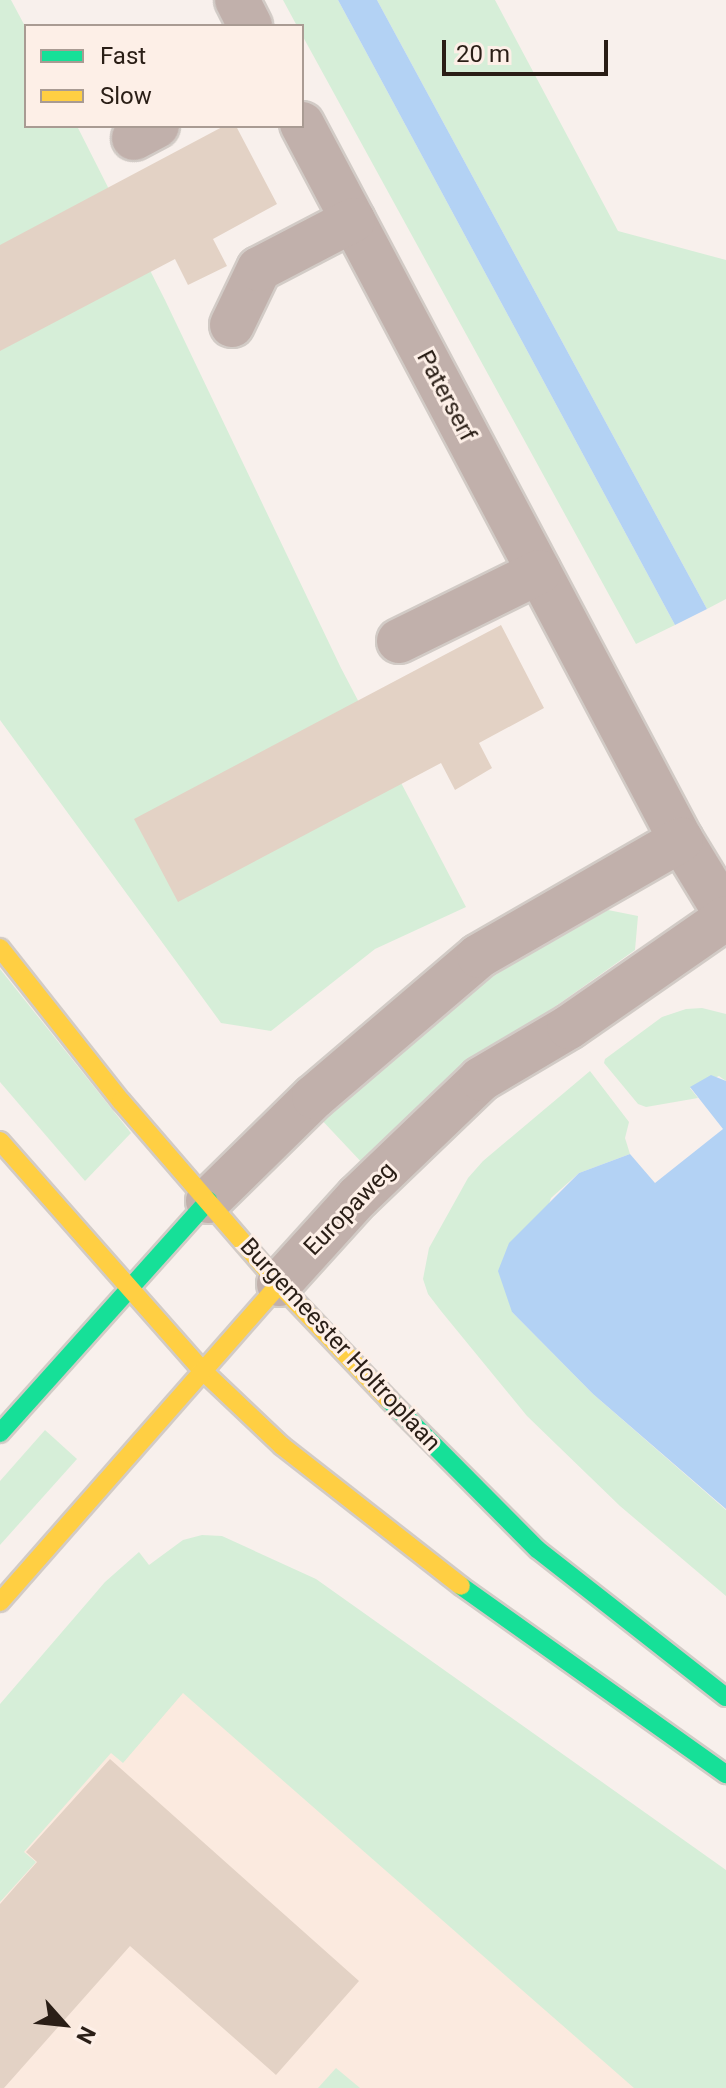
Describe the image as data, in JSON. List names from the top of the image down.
{
  "streets": {
    "street": ["Paterserf", "Europaweg", "Burgemeester Holtroplaan"]
  },
  "crossings": [
    ["Paterserf", "Europaweg"],
    ["Europaweg", "Burgemeester Holtroplaan"]
  ],
  "legend": ["Fast", "Slow"],
  "scale_bar": "20 m",
  "north": "bottom right"
}
